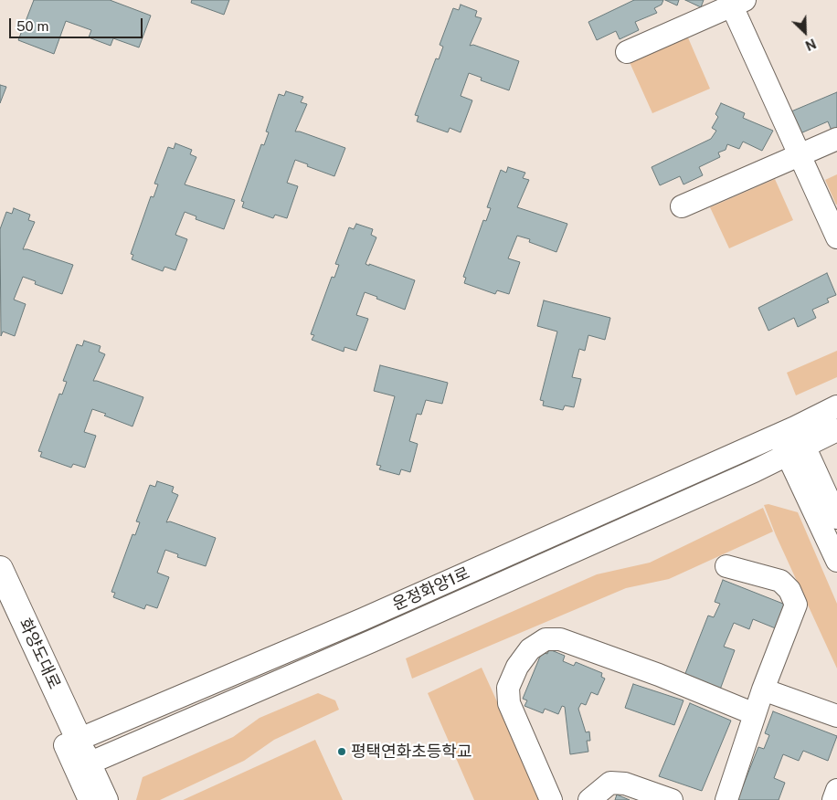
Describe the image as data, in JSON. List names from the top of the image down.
{
  "streets": {
    "main road": ["화양도대로"],
    "street": ["운정화양1로"]
  },
  "crossings": [
    ["운정화양1로", "화양도대로"]
  ],
  "places": ["평택연화초등학교"],
  "scale_bar": "50 m",
  "north": "bottom right"
}
